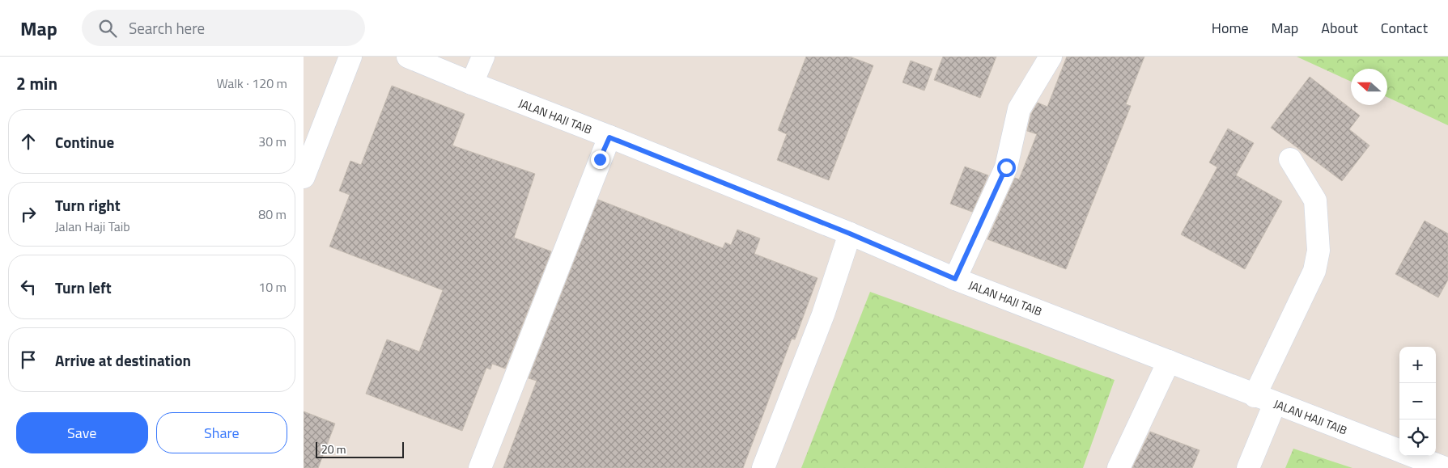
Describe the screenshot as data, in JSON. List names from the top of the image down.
{
  "streets": {
    "street": ["JALAN HAJI TAIB"]
  },
  "scale_bar": "20 m",
  "north": "left",
  "page": {
    "header": "Map",
    "search": "Search here",
    "nav": [
      "Home",
      "Map",
      "About",
      "Contact"
    ],
    "heading": ["2 min", "Walk · 120 m"],
    "list": [
      ["Continue", "30 m"],
      ["Turn right", "Jalan Haji Taib", "80 m"],
      ["Turn left", "10 m"],
      "Arrive at destination"
    ],
    "map_buttons": ["+", "−"],
    "buttons": ["Save", "Share"],
    "scale": "20 m"
  }
}
